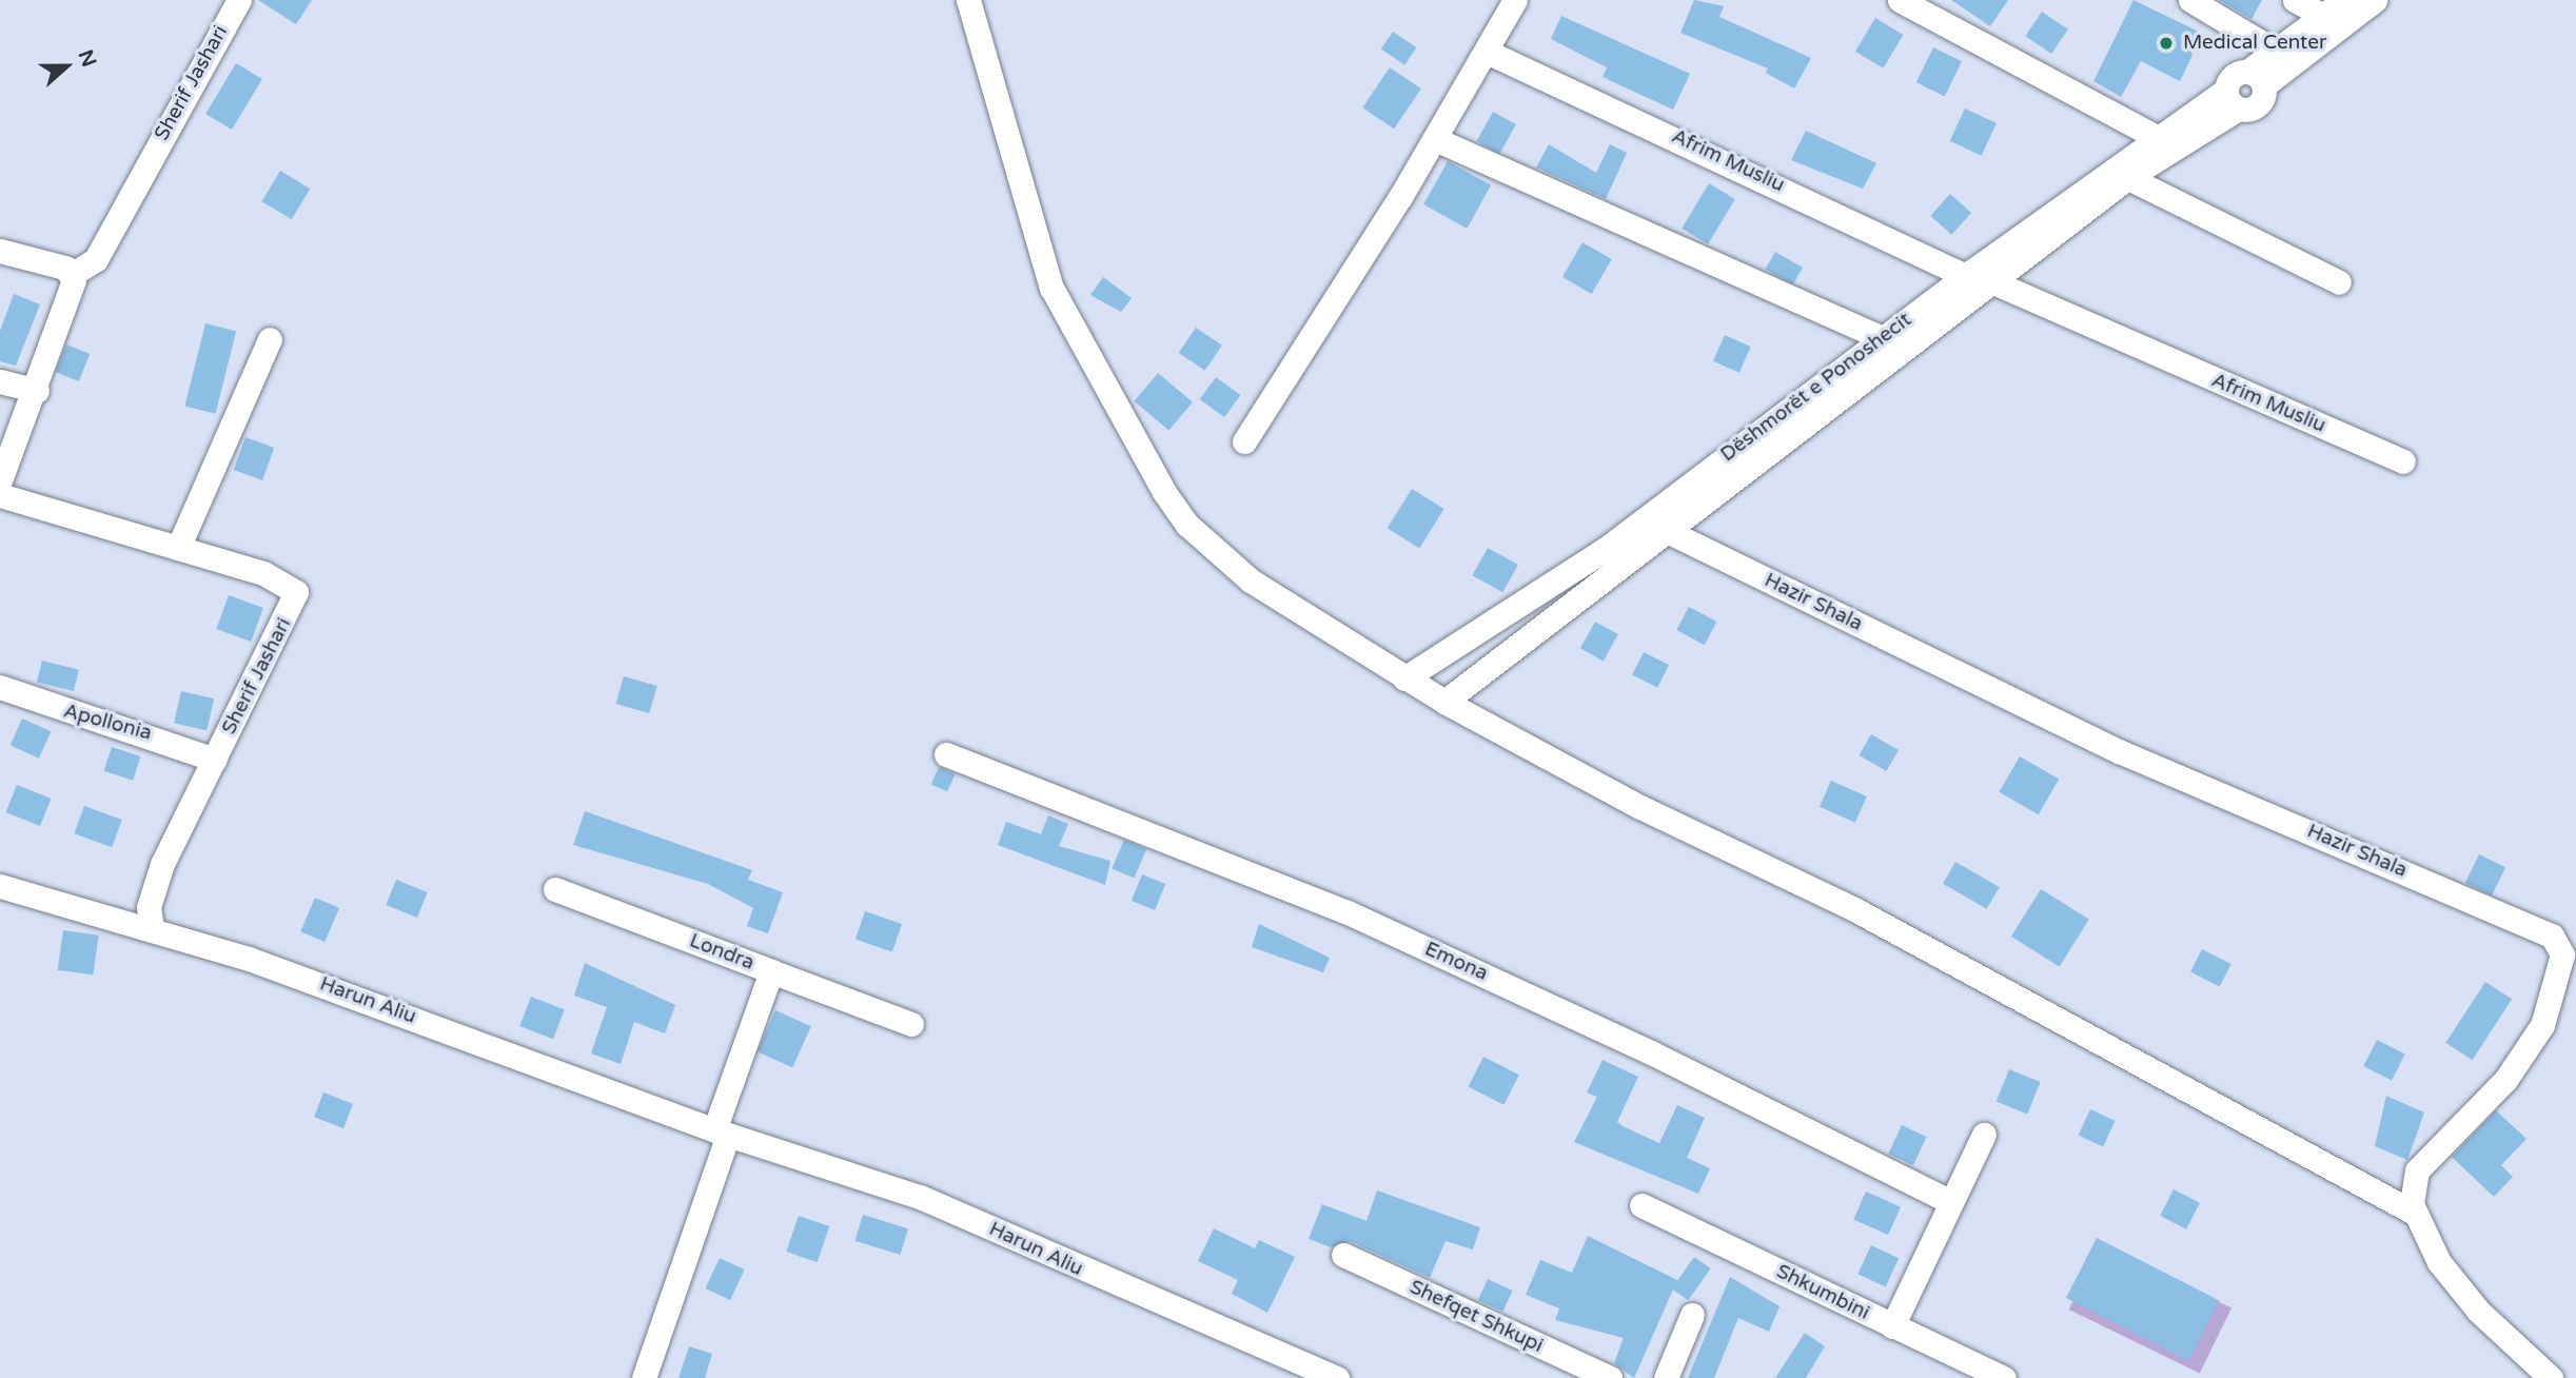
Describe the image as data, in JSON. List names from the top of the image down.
{
  "streets": {
    "street": [
      "Sherif Jashari",
      "Afrim Musliu",
      "Dëshmorët e Ponoshecit",
      "Hazir Shala",
      "Apollonia",
      "Londra",
      "Emona",
      "Harun Aliu",
      "Shkumbini",
      "Shefqet Shkupi"
    ]
  },
  "crossings": [
    ["Sherif Jashari", "Apollonia"],
    ["Sherif Jashari", "Harun Aliu"],
    ["Afrim Musliu", "Dëshmorët e Ponoshecit"],
    ["Dëshmorët e Ponoshecit", "Hazir Shala"],
    ["Londra", "Harun Aliu"]
  ],
  "places": ["Medical Center"],
  "north": "right"
}
